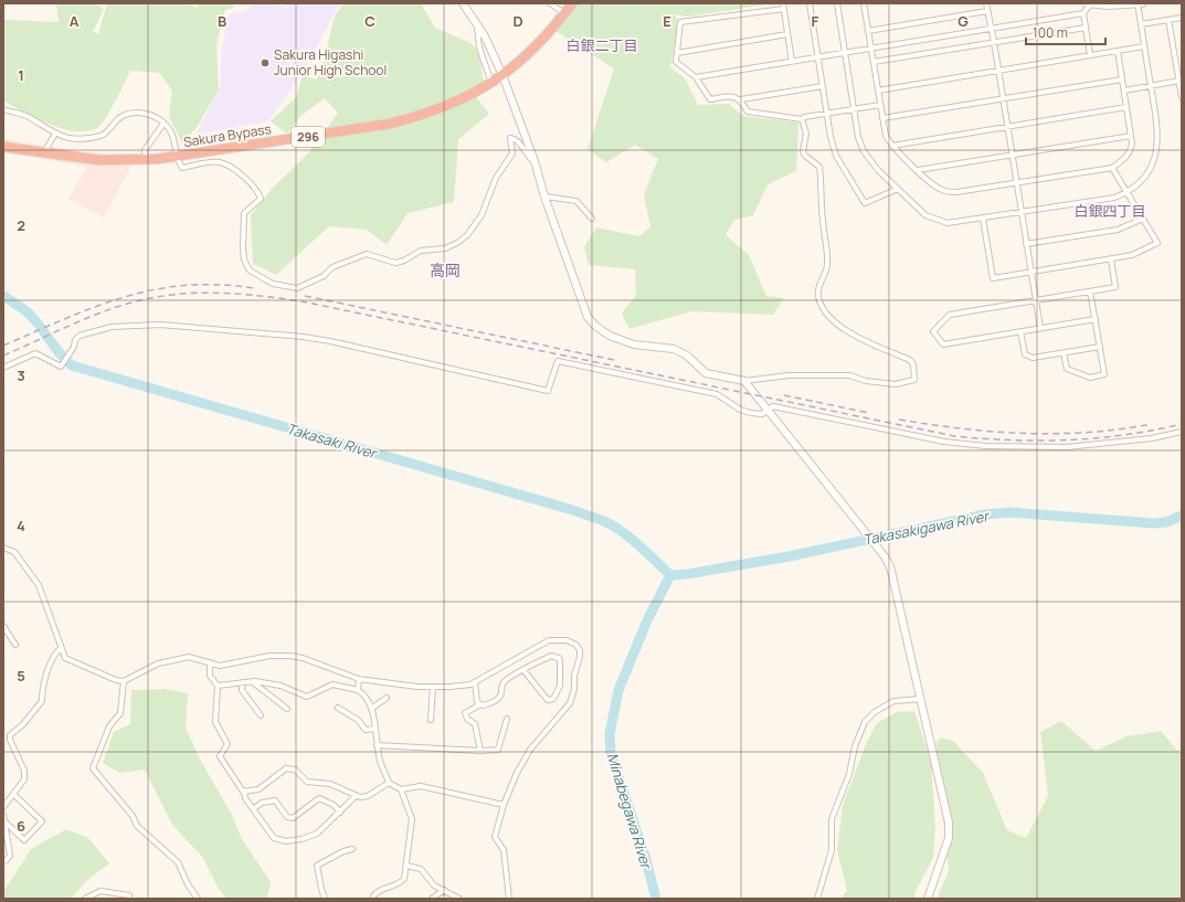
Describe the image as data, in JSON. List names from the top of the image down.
{
  "streets": {
    "highway": ["Sakura Bypass", "296"]
  },
  "districts": ["白銀二丁目", "白銀四丁目", "高岡"],
  "water": ["Takasaki River", "Takasakigawa River", "Minabegawa River"],
  "places": ["Sakura Higashi Junior High School"],
  "scale_bar": "100 m",
  "grid": {
    "columns": [
      "A",
      "B",
      "C",
      "D",
      "E",
      "F",
      "G"
    ],
    "rows": [
      "1",
      "2",
      "3",
      "4",
      "5",
      "6"
    ]
  }
}
